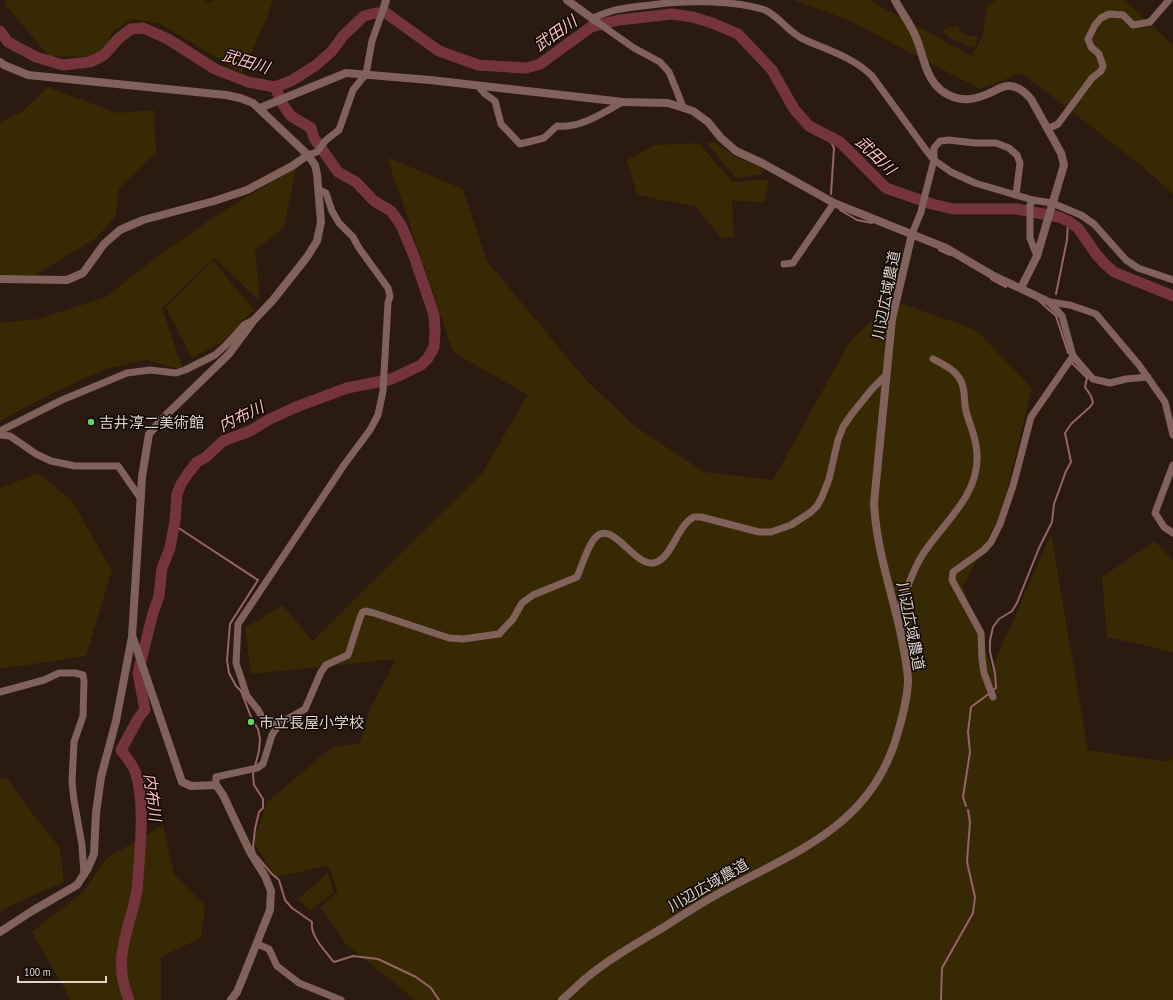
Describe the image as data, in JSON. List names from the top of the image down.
{
  "streets": {
    "street": ["川辺広域農道"]
  },
  "water": ["武田川", "内布川"],
  "places": ["吉井淳二美術館", "市立長屋小学校"],
  "scale_bar": "100 m"
}
